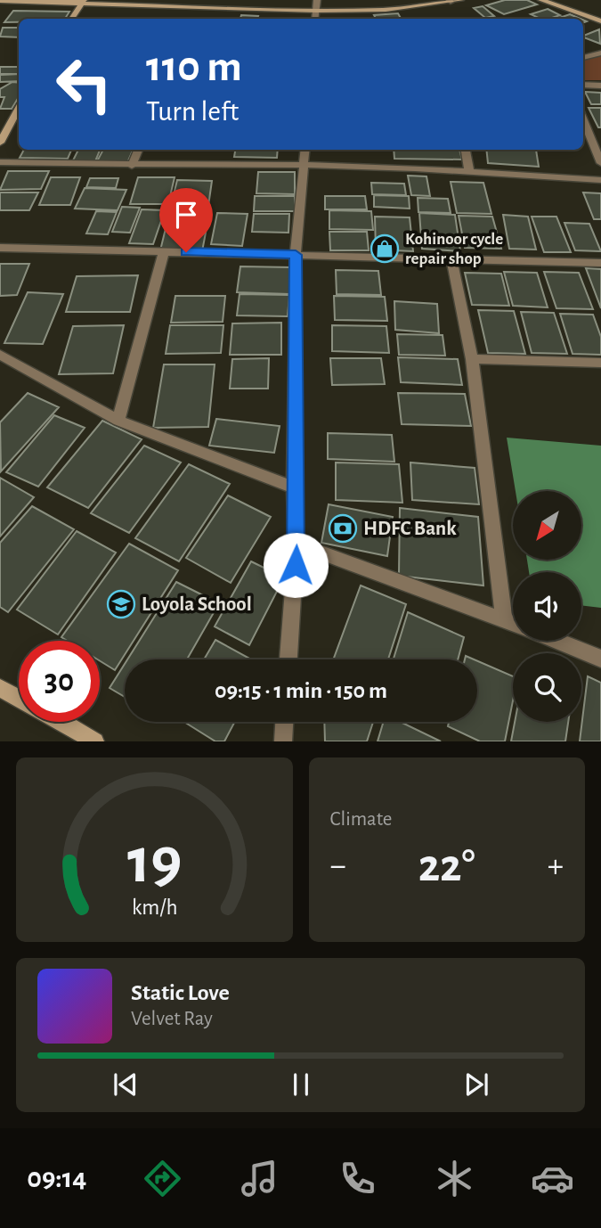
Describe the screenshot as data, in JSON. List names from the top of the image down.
{
  "places": {
    "shop": ["Kohinoor cycle repair shop"],
    "bank": ["HDFC Bank"],
    "school or university": ["Loyola School"]
  },
  "north": "bottom left",
  "page": {
    "turn": ["110 m", "Turn left"],
    "limit": "30",
    "trip": "09:15 · 1 min · 150 m",
    "tile": "Climate",
    "heat": ["−", "22°", "+"],
    "song": ["Static Love", "Velvet Ray"],
    "tabs": "09:14",
    "gauge": ["19", "km/h"]
  }
}
